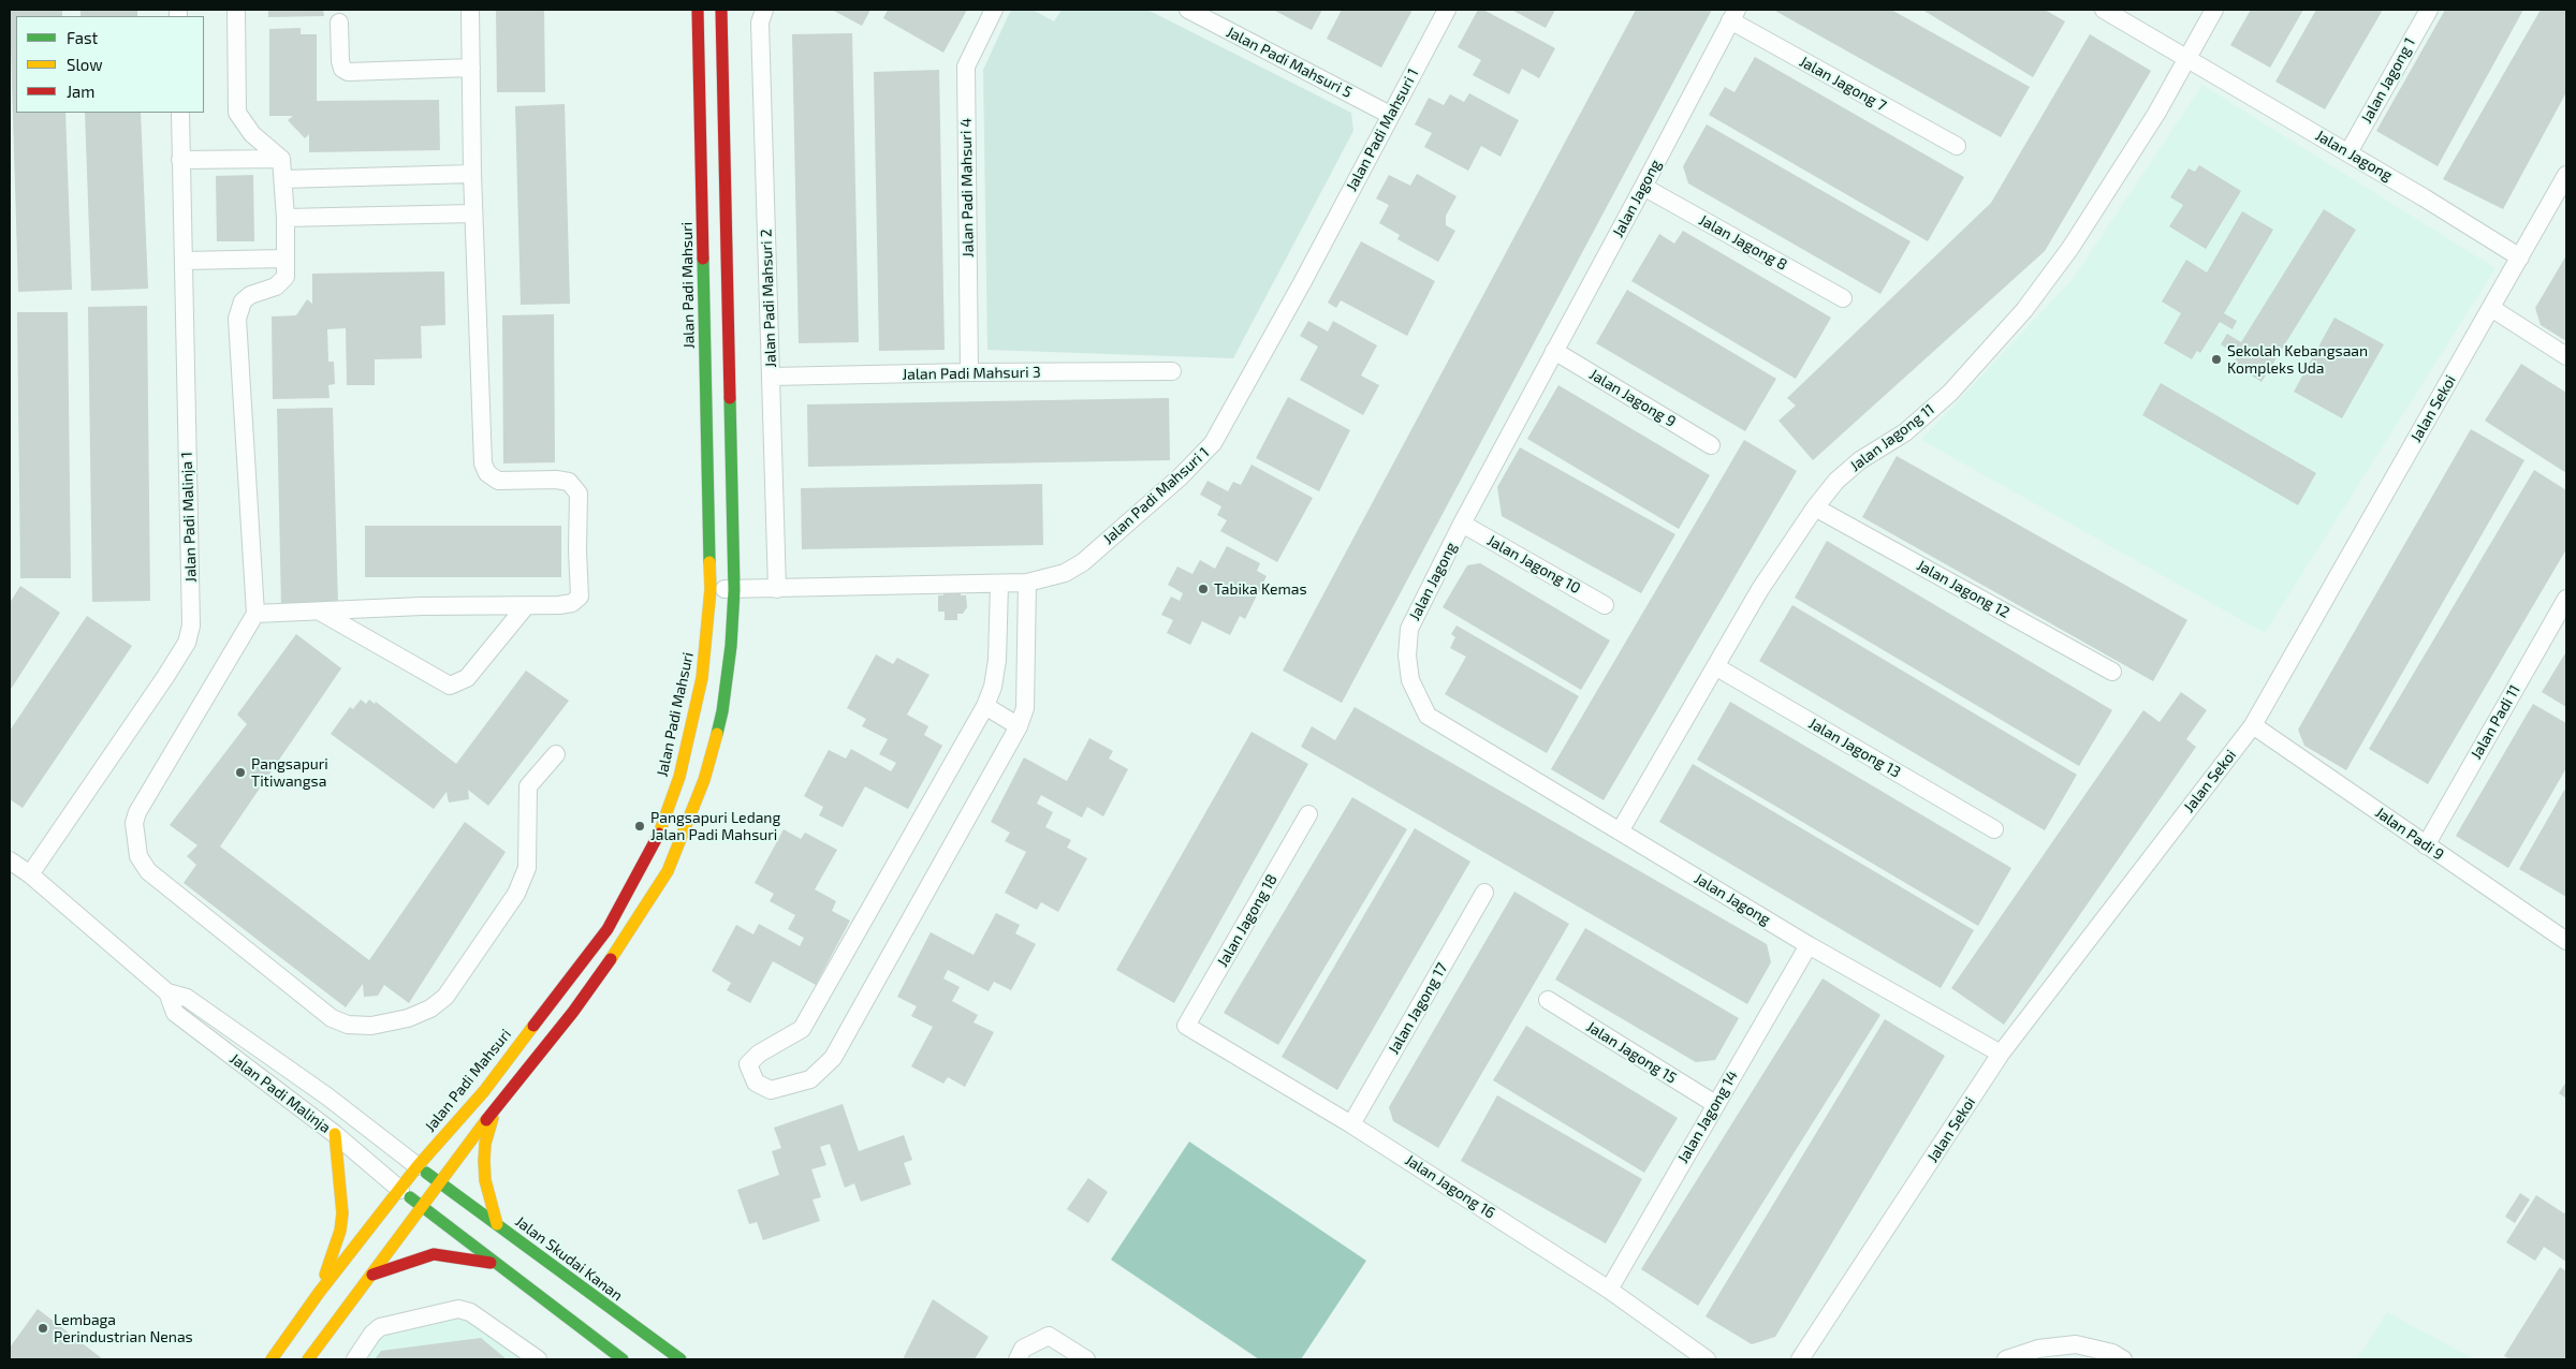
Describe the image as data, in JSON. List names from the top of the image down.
{
  "streets": {
    "main road": ["Jalan Padi Mahsuri", "Jalan Skudai Kanan"],
    "street": [
      "Jalan Padi Mahsuri 5",
      "Jalan Jagong 1",
      "Jalan Jagong 7",
      "Jalan Padi Mahsuri 1",
      "Jalan Jagong",
      "Jalan Padi Mahsuri 4",
      "Jalan Jagong 8",
      "Jalan Padi Mahsuri 2",
      "Jalan Padi Mahsuri 3",
      "Jalan Jagong 9",
      "Jalan Sekoi",
      "Jalan Jagong 11",
      "Jalan Padi Malinja 1",
      "Jalan Jagong 10",
      "Jalan Jagong 12",
      "Jalan Padi 11",
      "Jalan Jagong 13",
      "Jalan Padi 9",
      "Jalan Jagong 18",
      "Jalan Jagong 17",
      "Jalan Jagong 15",
      "Jalan Padi Malinja",
      "Jalan Jagong 14",
      "Jalan Jagong 16"
    ]
  },
  "crossings": [
    ["Jalan Padi Mahsuri 5", "Jalan Padi Mahsuri 1"],
    ["Jalan Jagong 1", "Jalan Jagong"],
    ["Jalan Jagong 7", "Jalan Jagong"],
    ["Jalan Padi Mahsuri 1", "Jalan Padi Mahsuri"],
    ["Jalan Padi Mahsuri 1", "Jalan Padi Mahsuri 2"],
    ["Jalan Jagong", "Jalan Jagong 8"],
    ["Jalan Jagong", "Jalan Jagong 9"],
    ["Jalan Jagong", "Jalan Sekoi"],
    ["Jalan Jagong", "Jalan Jagong 11"],
    ["Jalan Jagong", "Jalan Jagong 10"],
    ["Jalan Jagong", "Jalan Jagong 14"],
    ["Jalan Padi Mahsuri 4", "Jalan Padi Mahsuri 3"],
    ["Jalan Padi Mahsuri", "Jalan Padi Malinja"],
    ["Jalan Padi Mahsuri", "Jalan Skudai Kanan"],
    ["Jalan Padi Mahsuri 2", "Jalan Padi Mahsuri 3"],
    ["Jalan Sekoi", "Jalan Padi 9"],
    ["Jalan Jagong 11", "Jalan Jagong 12"],
    ["Jalan Jagong 11", "Jalan Jagong 13"],
    ["Jalan Padi Malinja 1", "Jalan Padi Malinja"],
    ["Jalan Padi 11", "Jalan Padi 9"],
    ["Jalan Jagong 18", "Jalan Jagong 16"],
    ["Jalan Jagong 17", "Jalan Jagong 16"],
    ["Jalan Jagong 15", "Jalan Jagong 14"],
    ["Jalan Padi Malinja", "Jalan Skudai Kanan"],
    ["Jalan Jagong 14", "Jalan Jagong 16"]
  ],
  "places": [
    "Sekolah Kebangsaan Kompleks Uda",
    "Tabika Kemas",
    "Pangsapuri Titiwangsa",
    "Pangsapuri Ledang Jalan Padi Mahsuri",
    "Lembaga Perindustrian Nenas"
  ],
  "legend": ["Fast", "Slow", "Jam"]
}
